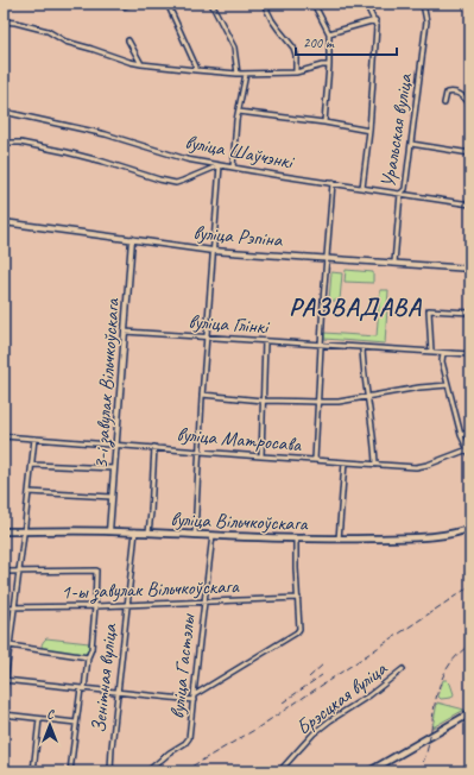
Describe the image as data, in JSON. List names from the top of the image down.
{
  "streets": {
    "main road": ["вуліца Вільчкоўскага"],
    "street": [
      "Уральская вуліца",
      "вуліца Шаўчэнкі",
      "вуліца Рэпіна",
      "вуліца Глінкі",
      "3-і завулак Вільчкоўскага",
      "вуліца Матросава",
      "1-ы завулак Вільчкоўскага",
      "вуліца Гастэлы",
      "Зенітная вуліца",
      "Брэсцкая вуліца"
    ]
  },
  "crossings": [
    ["Уральская вуліца", "вуліца Шаўчэнкі"],
    ["Уральская вуліца", "вуліца Рэпіна"],
    ["вуліца Рэпіна", "3-і завулак Вільчкоўскага"],
    ["вуліца Глінкі", "3-і завулак Вільчкоўскага"],
    ["3-і завулак Вільчкоўскага", "вуліца Матросава"],
    ["3-і завулак Вільчкоўскага", "вуліца Вільчкоўскага"],
    ["вуліца Вільчкоўскага", "вуліца Гастэлы"],
    ["вуліца Вільчкоўскага", "Зенітная вуліца"],
    ["1-ы завулак Вільчкоўскага", "вуліца Гастэлы"],
    ["1-ы завулак Вільчкоўскага", "Зенітная вуліца"]
  ],
  "districts": ["РАЗВАДАВА"],
  "scale_bar": "200 m",
  "north": "top"
}
